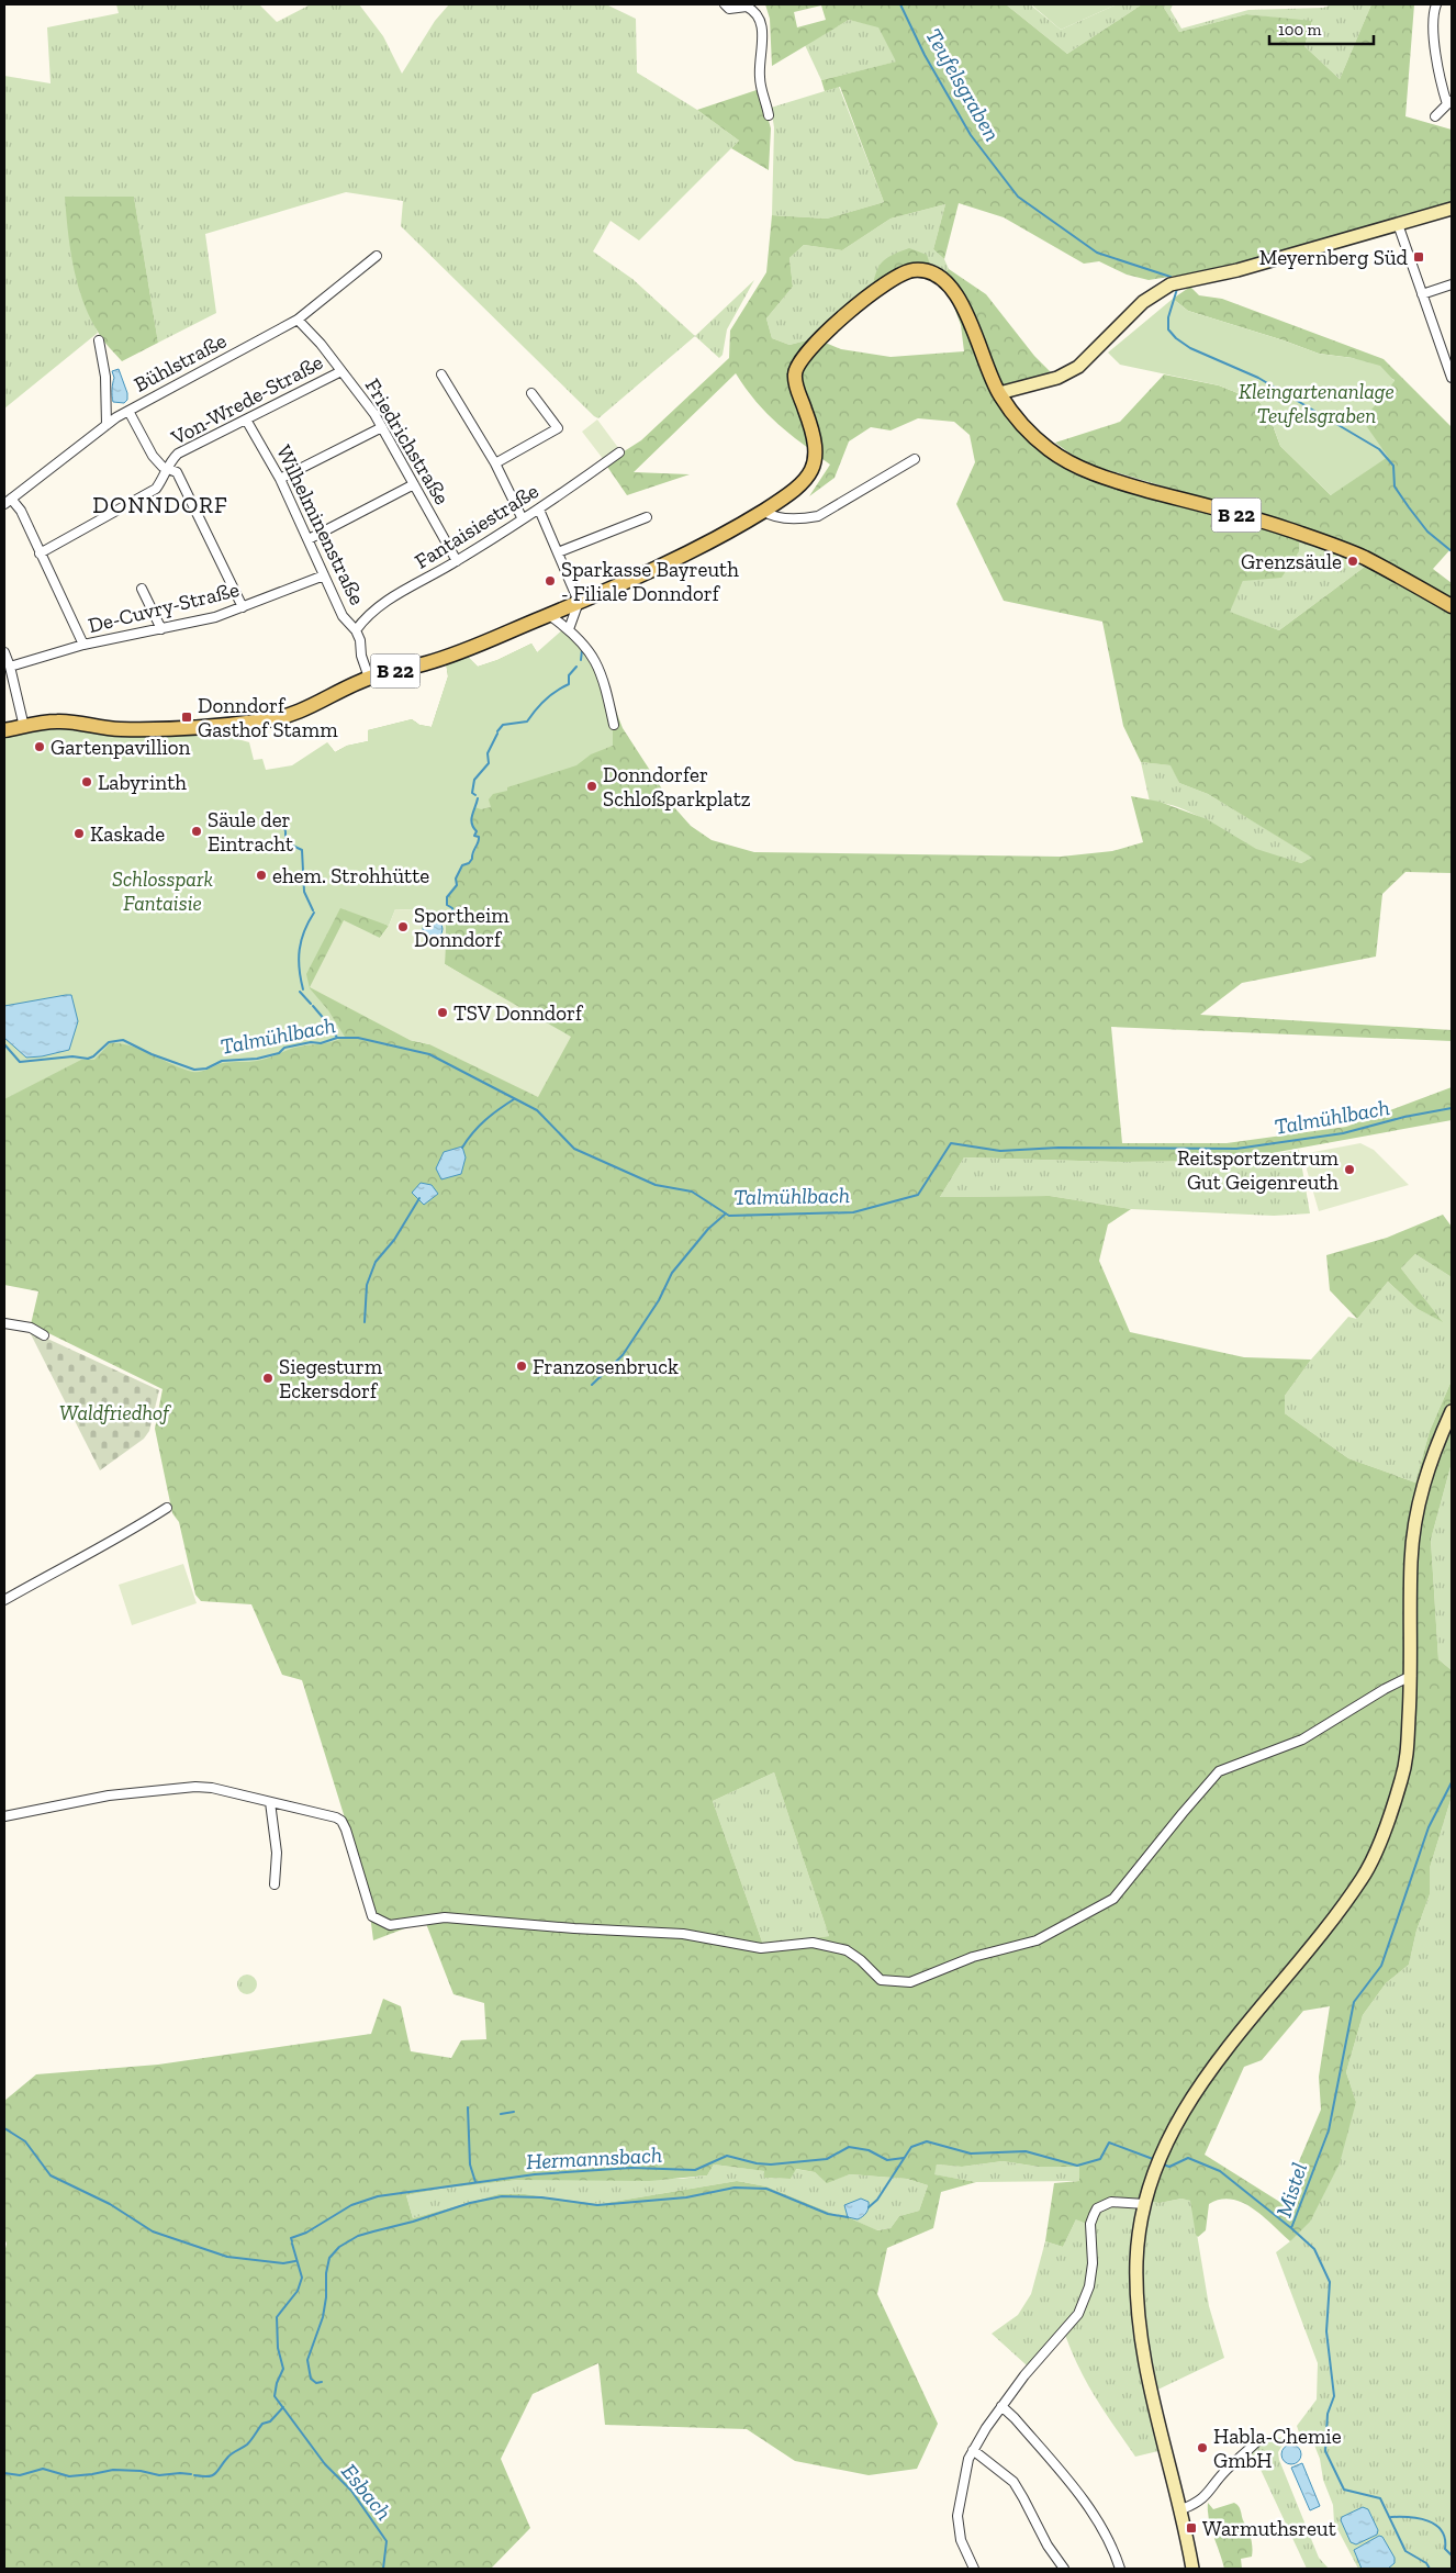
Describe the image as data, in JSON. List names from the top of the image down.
{
  "streets": {
    "main road": ["B 22"],
    "street": [
      "Bühlstraße",
      "Von-Wrede-Straße",
      "Friedrichstraße",
      "Wilhelminenstraße",
      "Fantaisiestraße",
      "De-Cuvry-Straße"
    ]
  },
  "crossings": [
    ["Bühlstraße", "Friedrichstraße"],
    ["Von-Wrede-Straße", "Friedrichstraße"],
    ["Von-Wrede-Straße", "Wilhelminenstraße"],
    ["Friedrichstraße", "Fantaisiestraße"],
    ["B 22", "Wilhelminenstraße"],
    ["Wilhelminenstraße", "Fantaisiestraße"],
    ["Wilhelminenstraße", "De-Cuvry-Straße"]
  ],
  "districts": ["DONNDORF"],
  "water": [
    "Teufelsgraben",
    "Talmühlbach",
    "Hermannsbach",
    "Mistel",
    "Esbach"
  ],
  "parks": ["Kleingartenanlage Teufelsgraben", "Schlosspark Fantaisie", "Waldfriedhof"],
  "places": {
    "transit": ["Meyernberg Süd", "Donndorf Gasthof Stamm", "Warmuthsreut"],
    "other": [
      "Grenzsäule",
      "Sparkasse Bayreuth - Filiale Donndorf",
      "Gartenpavillion",
      "Labyrinth",
      "Donndorfer Schloßparkplatz",
      "Säule der Eintracht",
      "Kaskade",
      "ehem. Strohhütte",
      "Sportheim Donndorf",
      "TSV Donndorf",
      "Reitsportzentrum Gut Geigenreuth",
      "Franzosenbruck",
      "Siegesturm Eckersdorf",
      "Habla-Chemie GmbH"
    ]
  },
  "scale_bar": "100 m"
}
